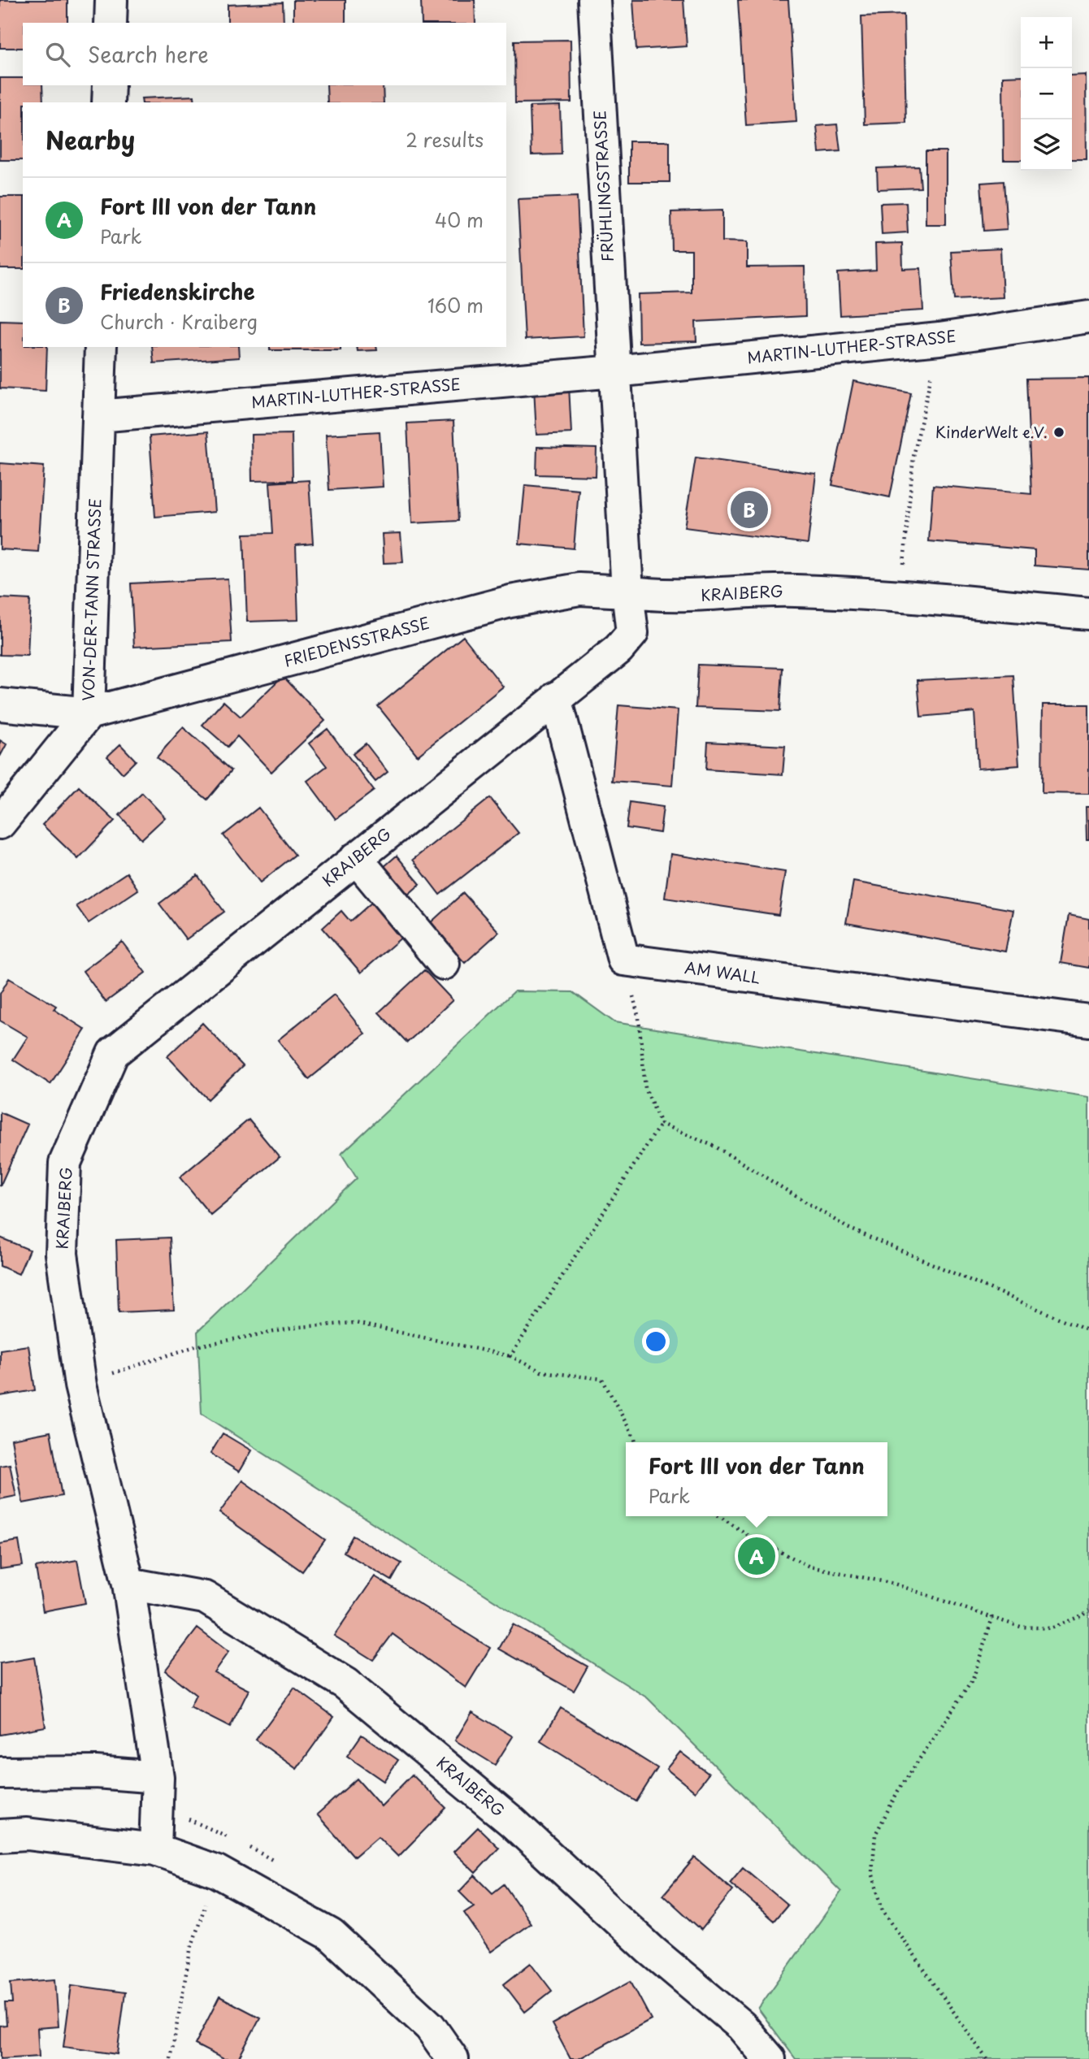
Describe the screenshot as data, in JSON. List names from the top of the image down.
{
  "streets": {
    "street": [
      "FRÜHLINGSTRASSE",
      "MARTIN-LUTHER-STRASSE",
      "KRAIBERG",
      "VON-DER-TANN STRASSE",
      "FRIEDENSSTRASSE",
      "AM WALL"
    ]
  },
  "crossings": [
    ["FRÜHLINGSTRASSE", "MARTIN-LUTHER-STRASSE"],
    ["MARTIN-LUTHER-STRASSE", "VON-DER-TANN STRASSE"],
    ["KRAIBERG", "FRIEDENSSTRASSE"],
    ["VON-DER-TANN STRASSE", "FRIEDENSSTRASSE"]
  ],
  "places": ["KinderWelt e.V."],
  "page": {
    "map_buttons": ["+", "−"],
    "search": "Search here",
    "heading": ["Nearby", "2 results"],
    "list": [
      {
        "mark": "A",
        "name": "Fort III von der Tann",
        "note": "Park",
        "value": "40 m"
      },
      {
        "mark": "B",
        "name": "Friedenskirche",
        "note": "Church · Kraiberg",
        "value": "160 m"
      }
    ],
    "pins": ["B", "A"],
    "popup": ["Fort III von der Tann", "Park"]
  }
}
